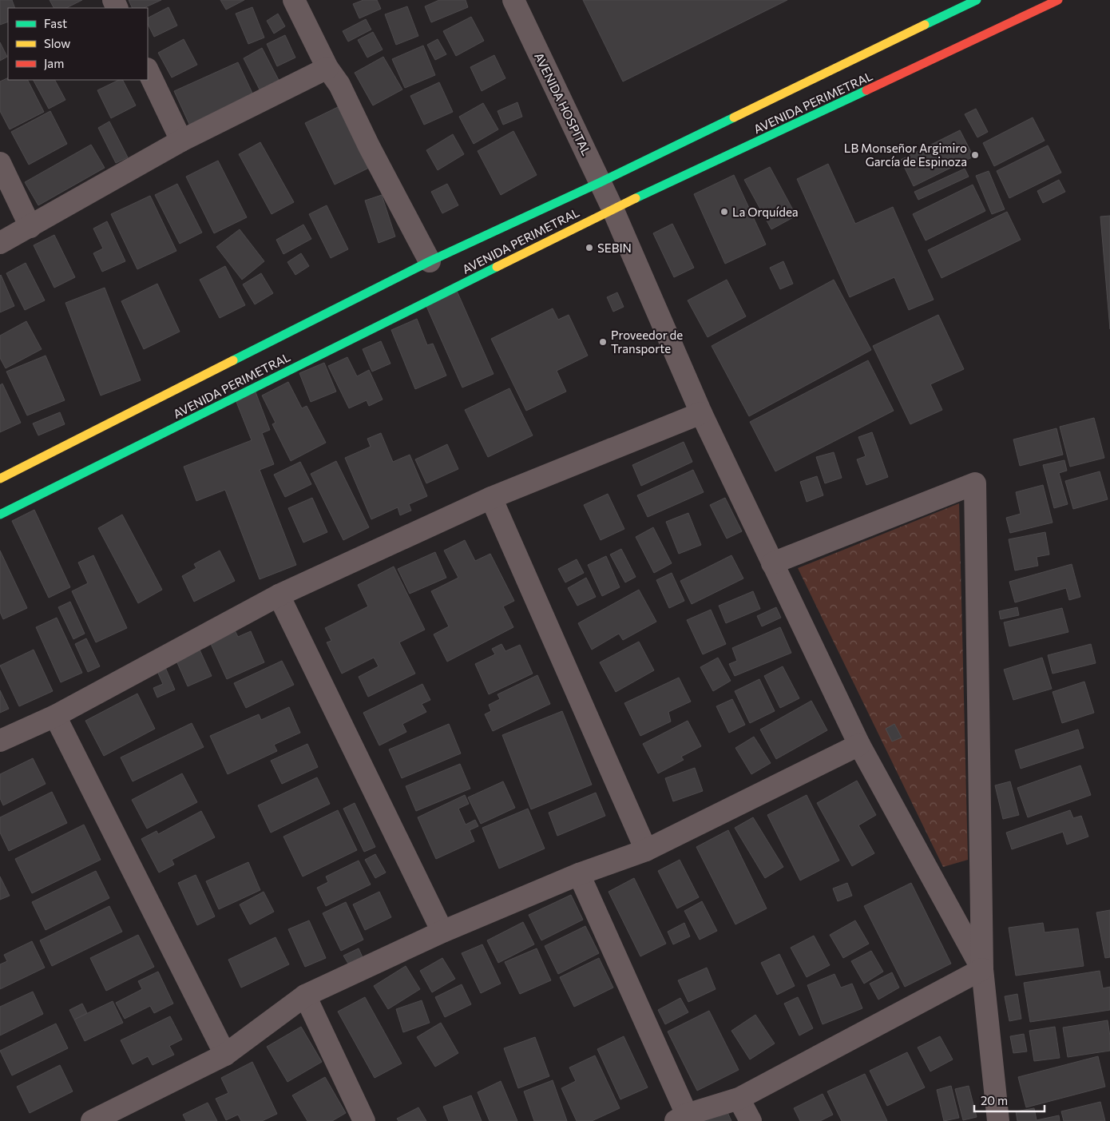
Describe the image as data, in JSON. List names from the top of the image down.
{
  "streets": {
    "street": ["AVENIDA PERIMETRAL", "AVENIDA HOSPITAL"]
  },
  "crossings": [
    ["AVENIDA PERIMETRAL", "AVENIDA HOSPITAL"]
  ],
  "places": [
    "LB Monseñor Argimiro García de Espinoza",
    "La Orquídea",
    "SEBIN",
    "Proveedor de Transporte"
  ],
  "legend": ["Fast", "Slow", "Jam"],
  "scale_bar": "20 m"
}
